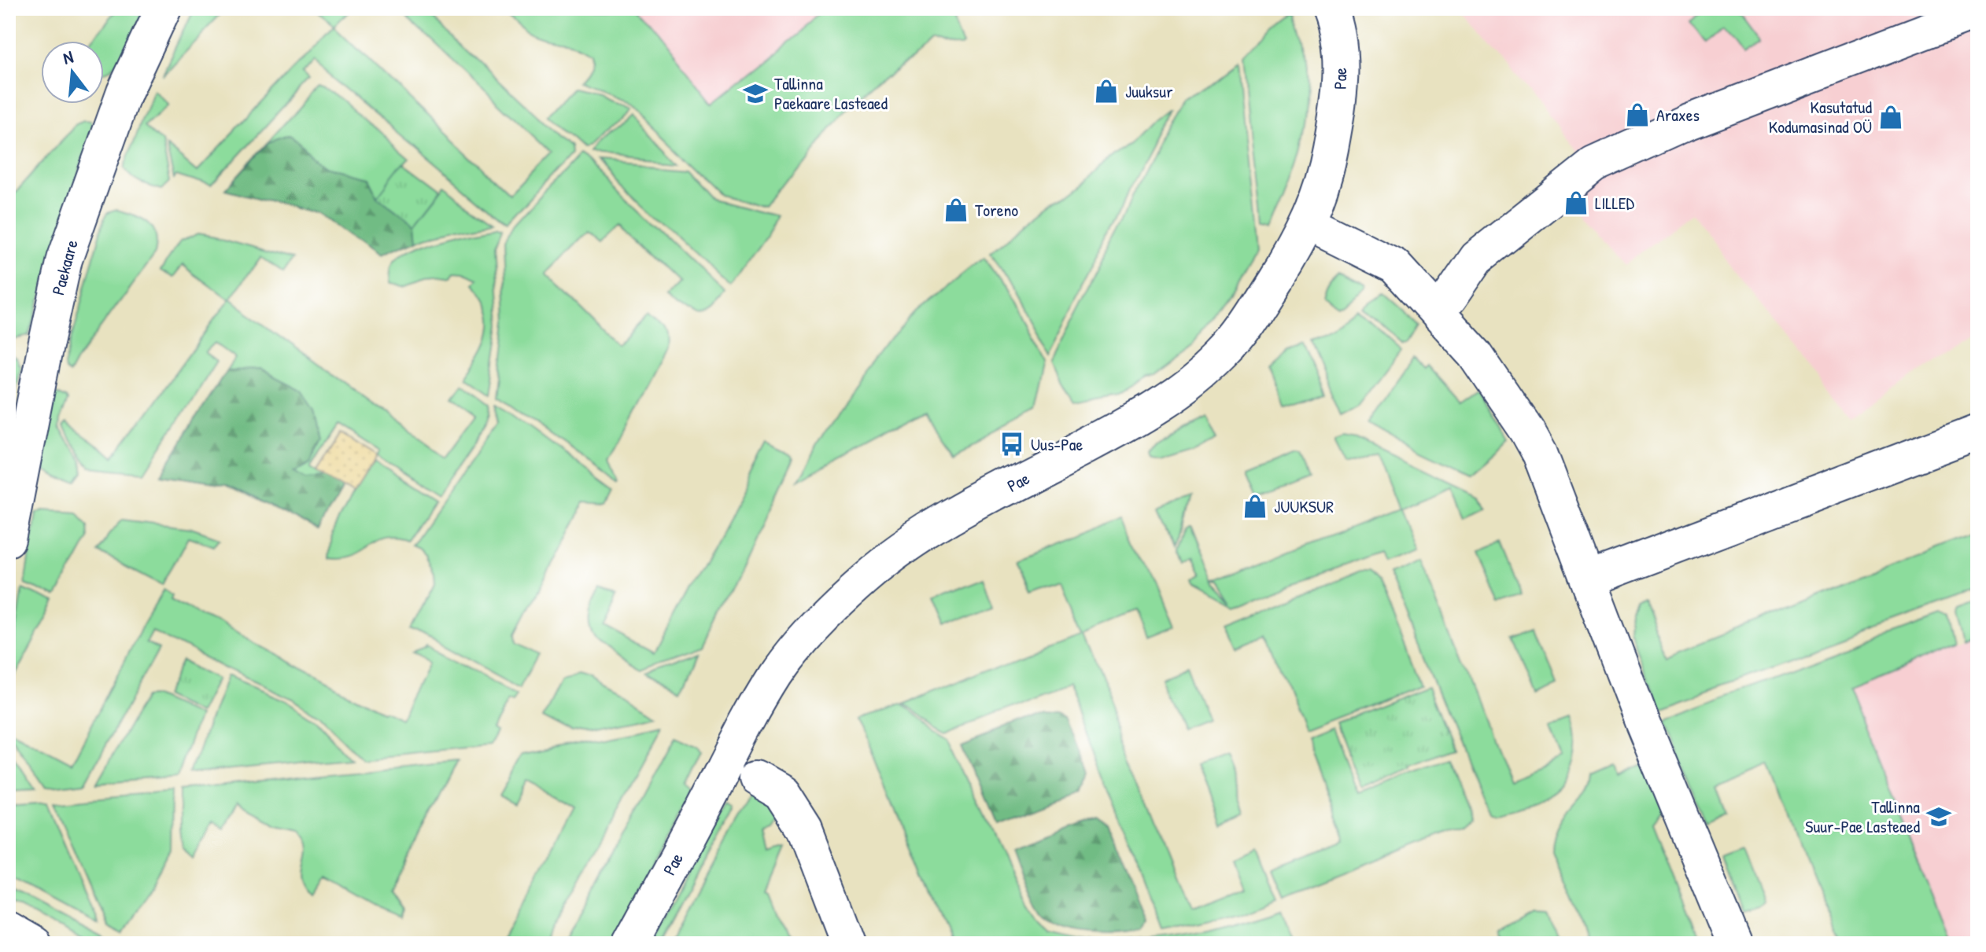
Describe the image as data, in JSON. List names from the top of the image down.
{
  "streets": {
    "street": ["Pae", "Paekaare"]
  },
  "places": {
    "shop": [
      "Juuksur",
      "Araxes",
      "Kasutatud Kodumasinad OÜ",
      "LILLED",
      "Toreno",
      "JUUKSUR"
    ],
    "school or university": ["Tallinna Paekaare Lasteaed", "Tallinna Suur-Pae Lasteaed"],
    "bus stop": ["Uus-Pae"]
  },
  "north": "top"
}
